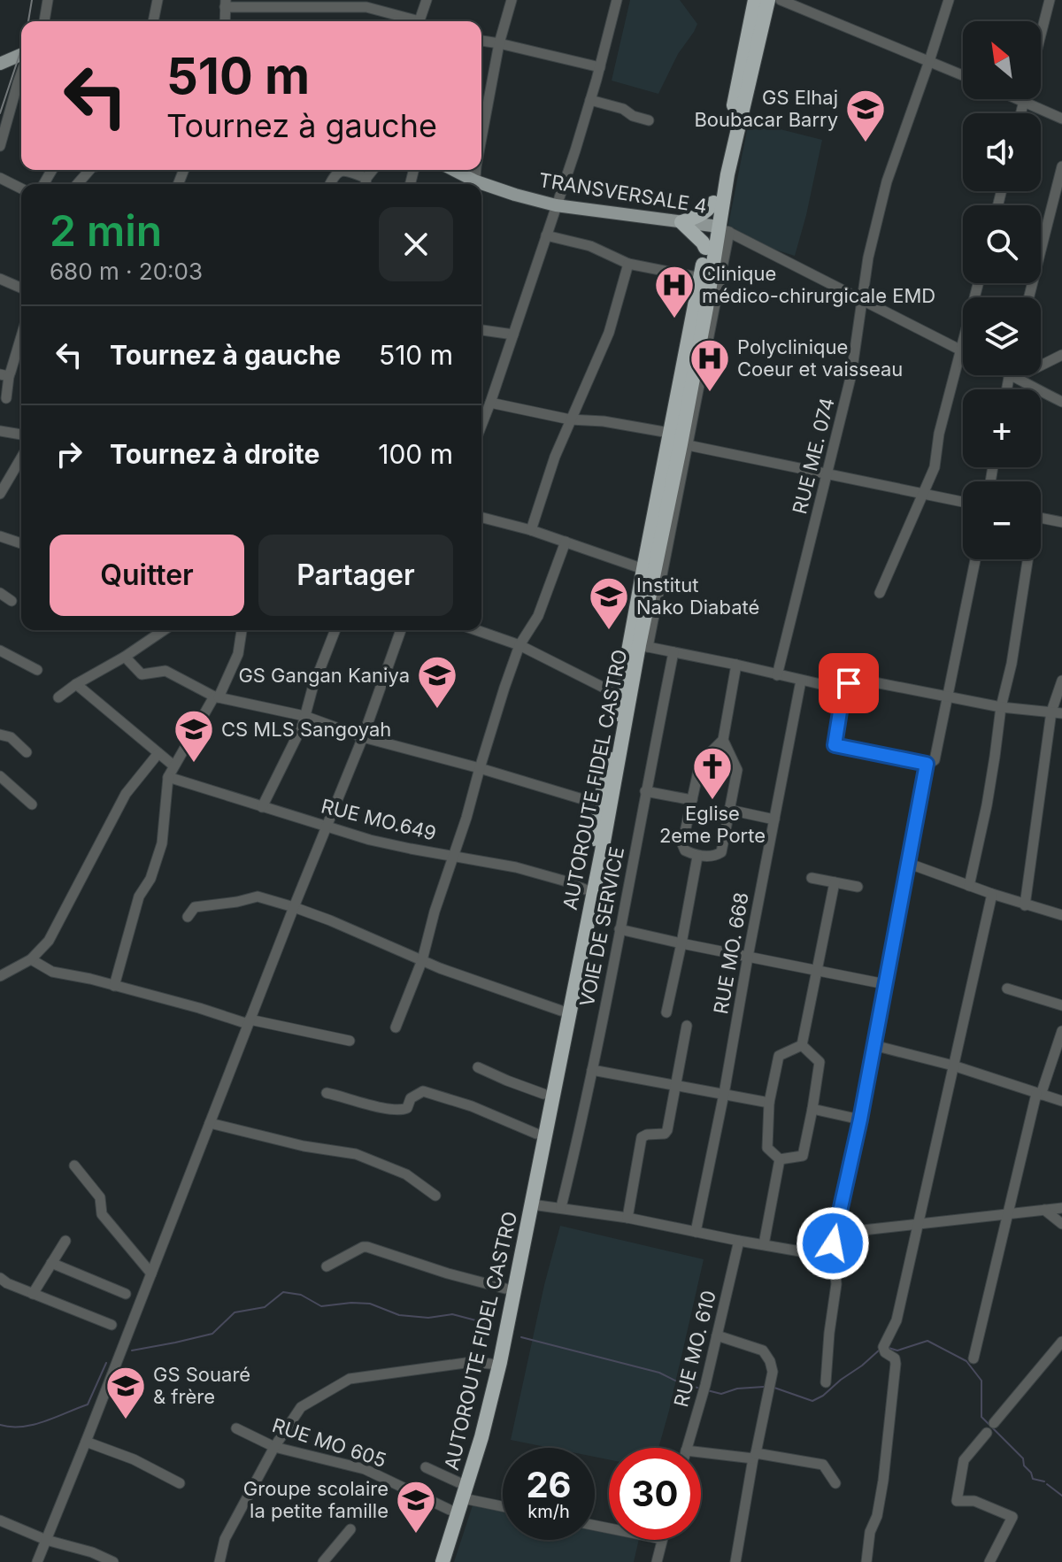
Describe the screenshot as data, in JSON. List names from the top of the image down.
{
  "streets": {
    "highway": ["AUTOROUTE FIDEL CASTRO"],
    "main road": ["TRANSVERSALE 4"],
    "street": [
      "RUE ME. 074",
      "RUE MO.649",
      "VOIE DE SERVICE",
      "RUE MO. 668",
      "RUE MO. 610",
      "RUE MO 605"
    ]
  },
  "crossings": [
    ["TRANSVERSALE 4", "AUTOROUTE FIDEL CASTRO"],
    ["AUTOROUTE FIDEL CASTRO", "RUE MO.649"],
    ["AUTOROUTE FIDEL CASTRO", "RUE MO 605"]
  ],
  "places": {
    "school or university": [
      "GS Elhaj Boubacar Barry",
      "Institut Nako Diabaté",
      "GS Gangan Kaniya",
      "CS MLS Sangoyah",
      "GS Souaré & frère",
      "Groupe scolaire la petite famille"
    ],
    "hospital": ["Clinique médico-chirurgicale EMD", "Polyclinique Coeur et vaisseau"],
    "church": ["Eglise 2eme Porte"]
  },
  "north": "top left",
  "page": {
    "map_buttons": ["+", "−"],
    "turn": ["510 m", "Tournez à gauche"],
    "heading": ["2 min", "680 m · 20:03"],
    "list": [
      {
        "name": "Tournez à gauche",
        "value": "510 m"
      },
      {
        "name": "Tournez à droite",
        "value": "100 m"
      }
    ],
    "buttons": ["Quitter", "Partager"],
    "speed": "26 km/h",
    "limit": "30"
  }
}
